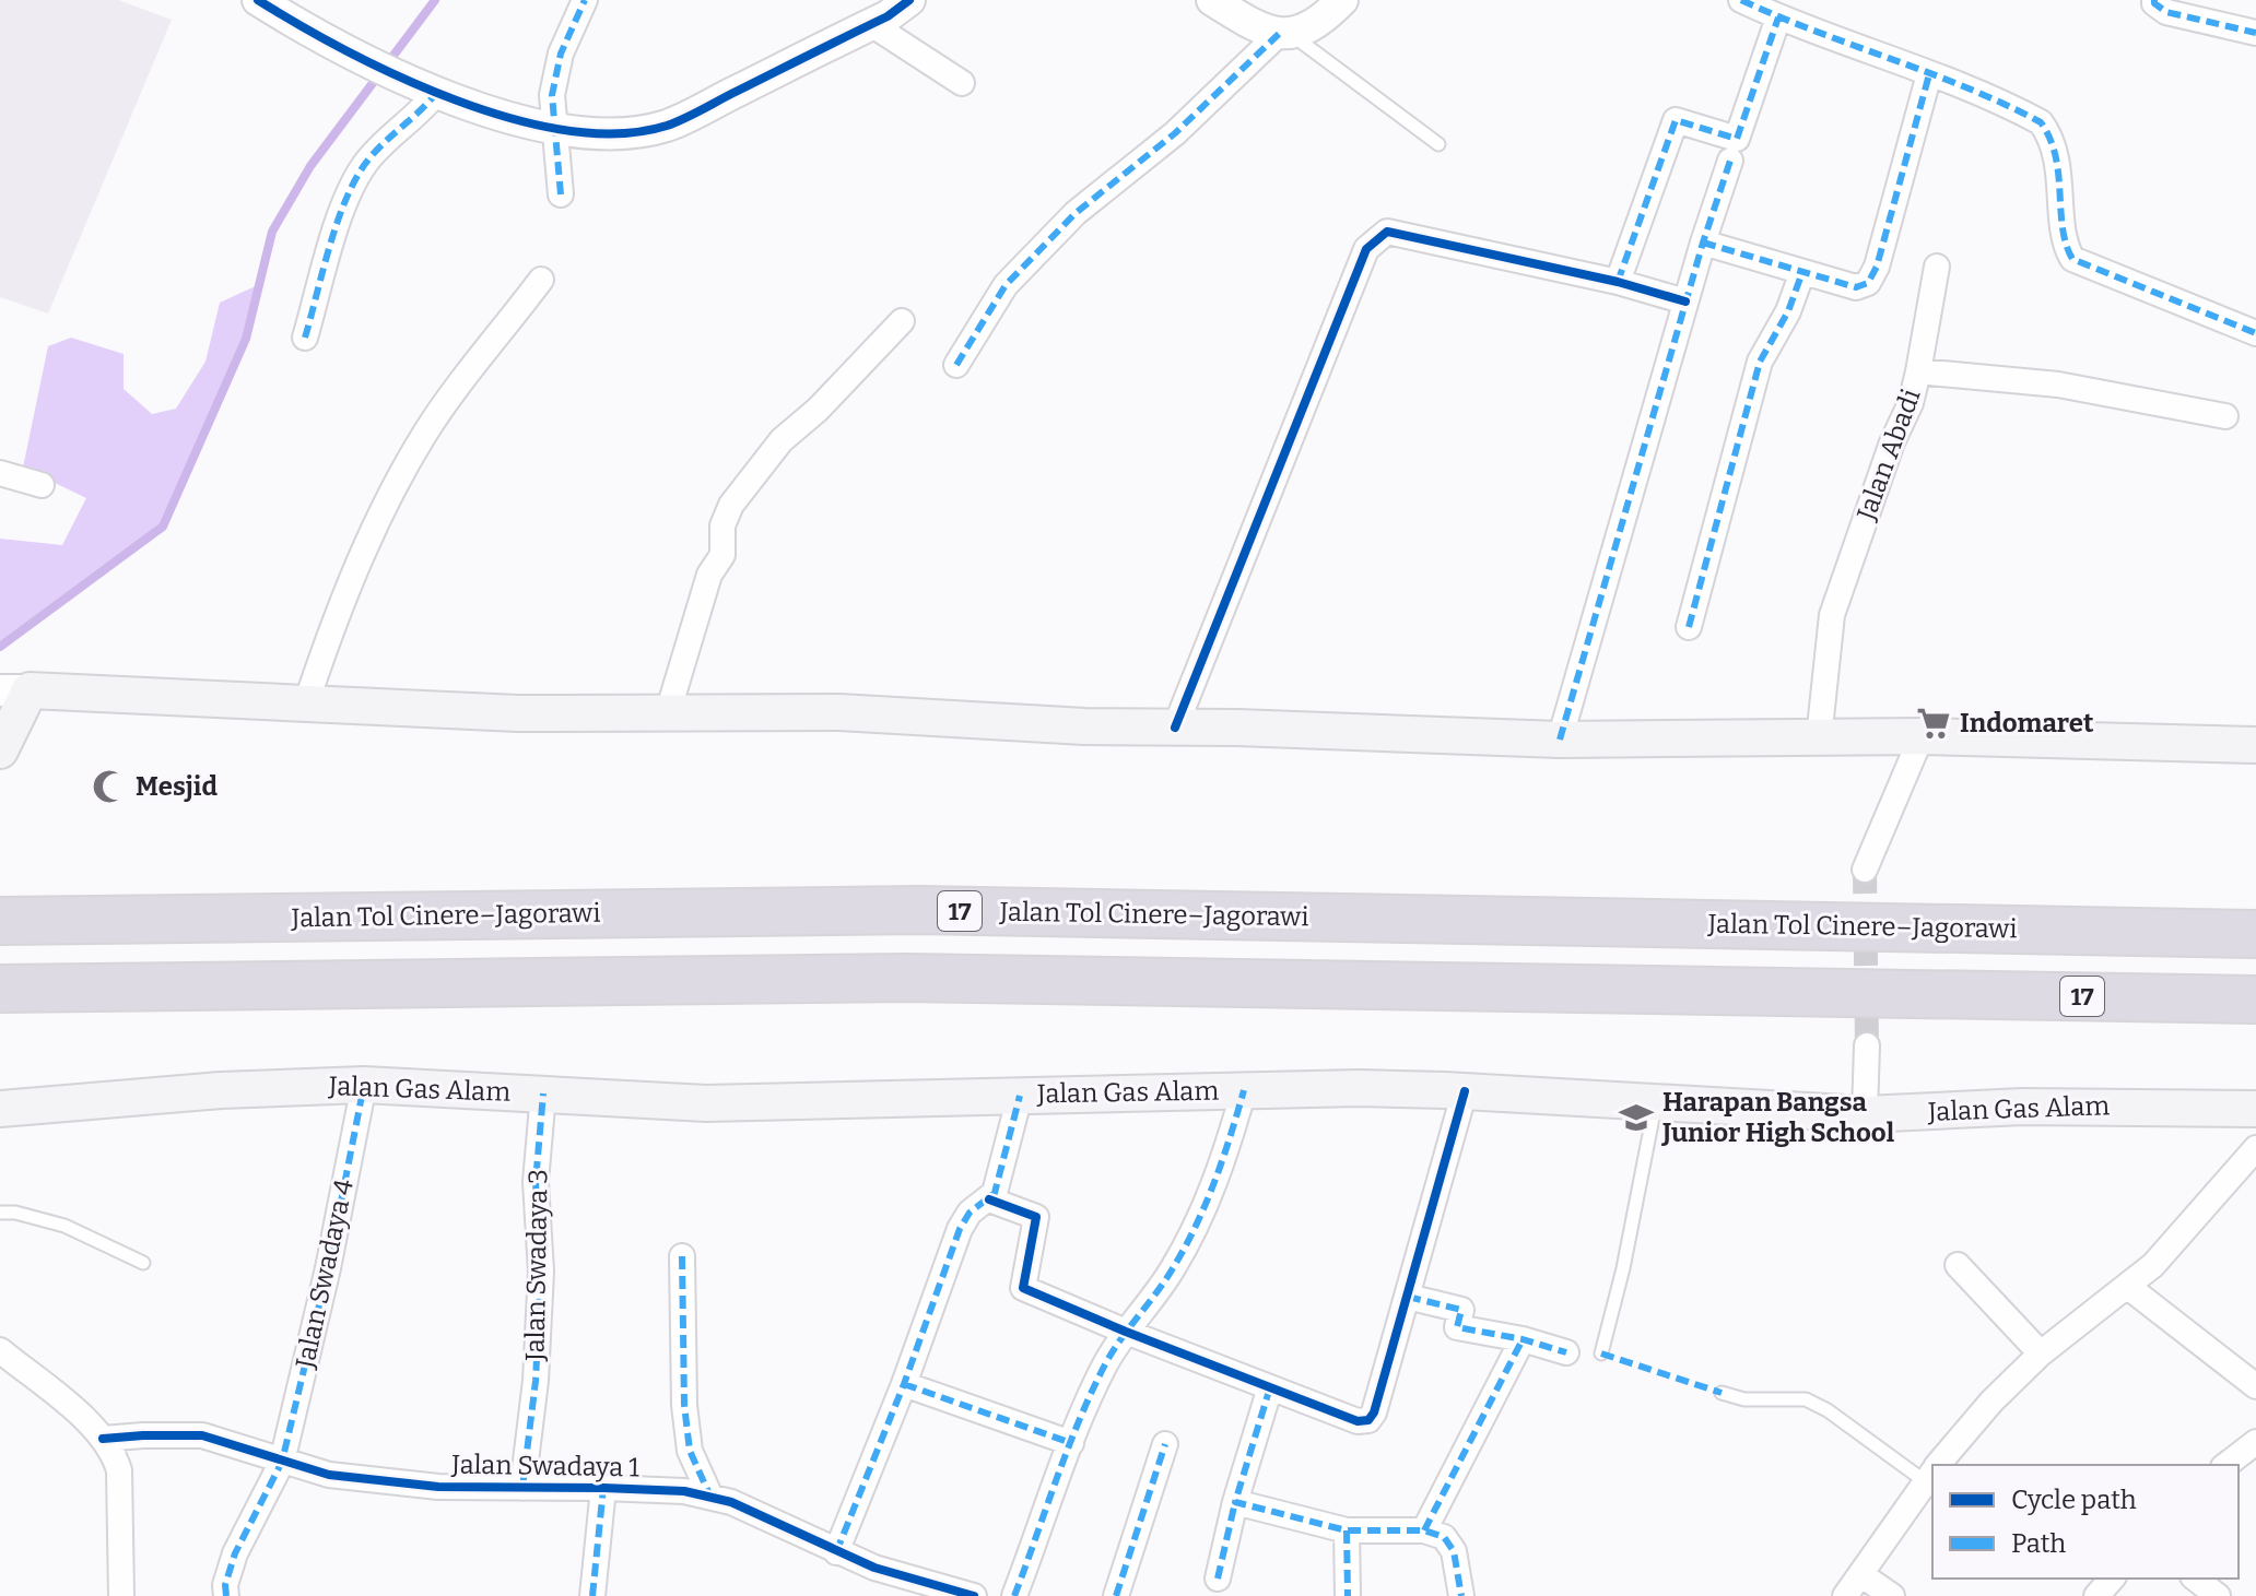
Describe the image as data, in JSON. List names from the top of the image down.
{
  "streets": {
    "highway": ["17", "Jalan Tol Cinere–Jagorawi"],
    "main road": ["Jalan Gas Alam"],
    "street": [
      "Jalan Abadi",
      "Jalan Swadaya 3",
      "Jalan Swadaya 4",
      "Jalan Swadaya 1"
    ]
  },
  "crossings": [
    ["Jalan Gas Alam", "Jalan Swadaya 3"],
    ["Jalan Gas Alam", "Jalan Swadaya 4"],
    ["Jalan Swadaya 3", "Jalan Swadaya 1"],
    ["Jalan Swadaya 4", "Jalan Swadaya 1"]
  ],
  "places": {
    "supermarket": ["Indomaret"],
    "mosque": ["Mesjid"],
    "school or university": ["Harapan Bangsa Junior High School"]
  },
  "legend": ["Cycle path", "Path"]
}
